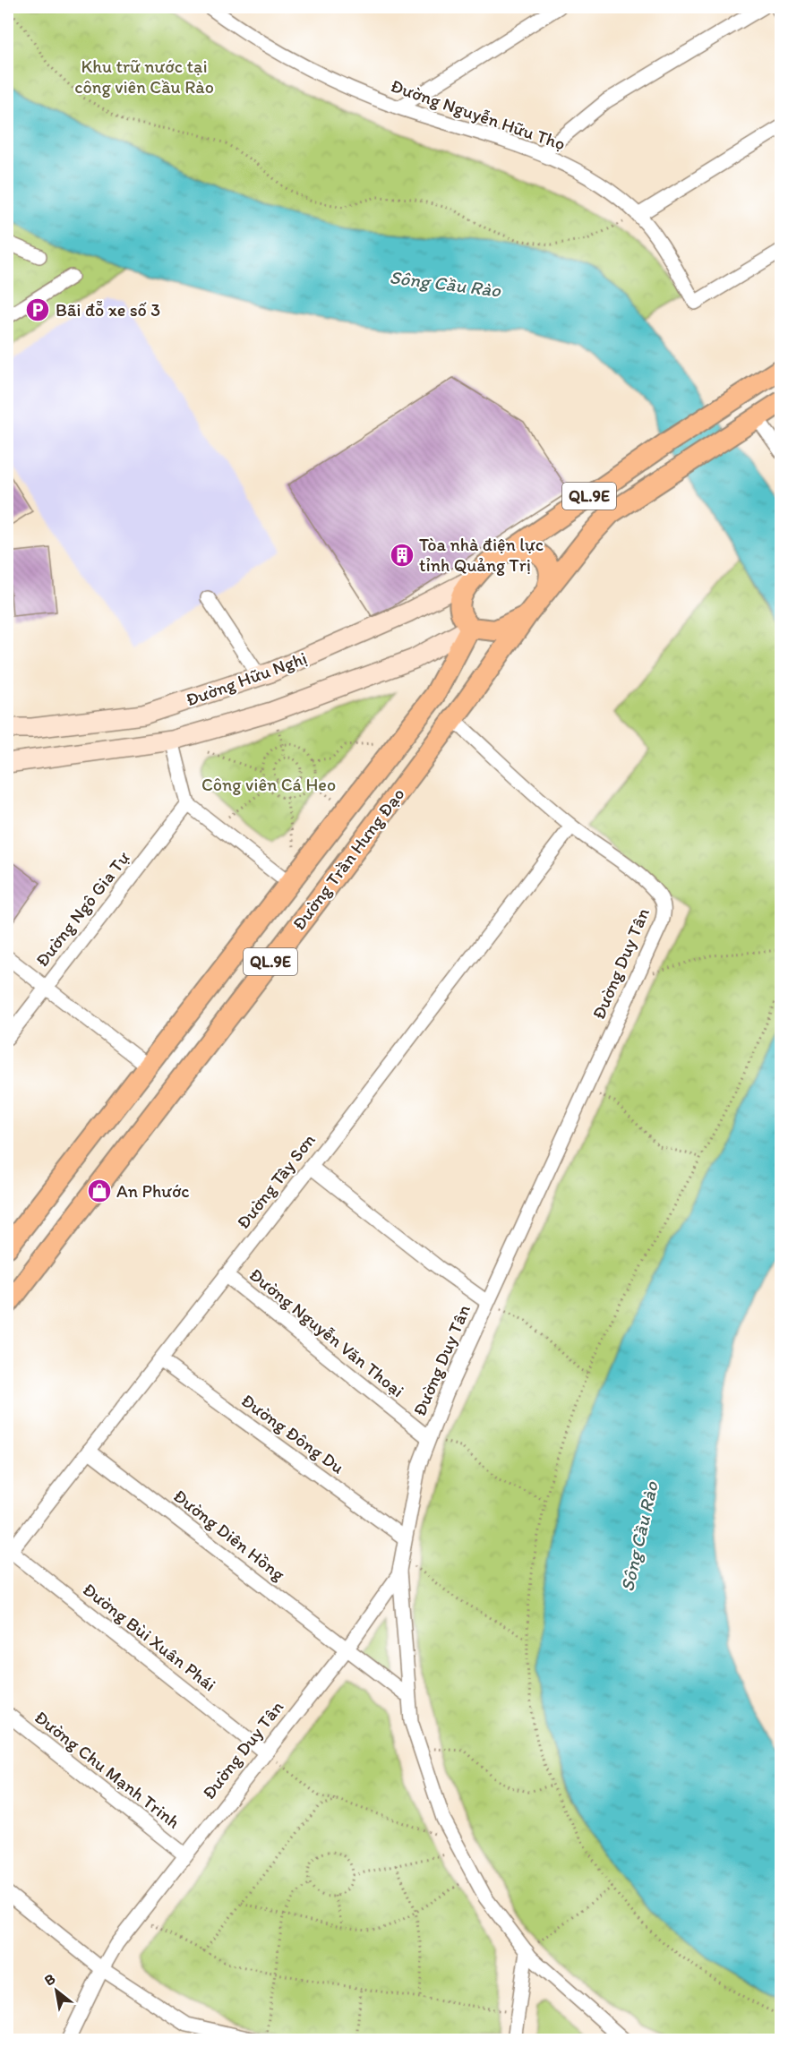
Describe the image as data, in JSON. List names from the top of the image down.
{
  "streets": {
    "main road": ["QL.9E", "Đường Hữu Nghị", "Đường Trần Hưng Đạo"],
    "street": [
      "Đường Nguyễn Hữu Thọ",
      "Đường Ngô Gia Tự",
      "Đường Duy Tân",
      "Đường Tây Sơn",
      "Đường Nguyễn Văn Thoại",
      "Đường Đông Du",
      "Đường Diên Hồng",
      "Đường Bùi Xuân Phái",
      "Đường Chu Mạnh Trinh"
    ]
  },
  "crossings": [
    ["QL.9E", "Đường Hữu Nghị"],
    ["QL.9E", "Đường Trần Hưng Đạo"],
    ["Đường Hữu Nghị", "Đường Trần Hưng Đạo"],
    ["Đường Trần Hưng Đạo", "Đường Duy Tân"],
    ["Đường Duy Tân", "Đường Tây Sơn"],
    ["Đường Duy Tân", "Đường Nguyễn Văn Thoại"],
    ["Đường Duy Tân", "Đường Đông Du"],
    ["Đường Duy Tân", "Đường Diên Hồng"],
    ["Đường Duy Tân", "Đường Bùi Xuân Phái"],
    ["Đường Duy Tân", "Đường Chu Mạnh Trinh"],
    ["Đường Tây Sơn", "Đường Nguyễn Văn Thoại"],
    ["Đường Tây Sơn", "Đường Đông Du"],
    ["Đường Tây Sơn", "Đường Diên Hồng"],
    ["Đường Tây Sơn", "Đường Bùi Xuân Phái"]
  ],
  "water": ["Sông Cầu Rào"],
  "parks": ["Khu trữ nước tại công viên Cầu Rào", "Công viên Cá Heo"],
  "places": {
    "parking": ["Bãi đỗ xe số 3"],
    "building": ["Tòa nhà điện lực tỉnh Quảng Trị"],
    "shop": ["An Phước"]
  },
  "north": "top left"
}
